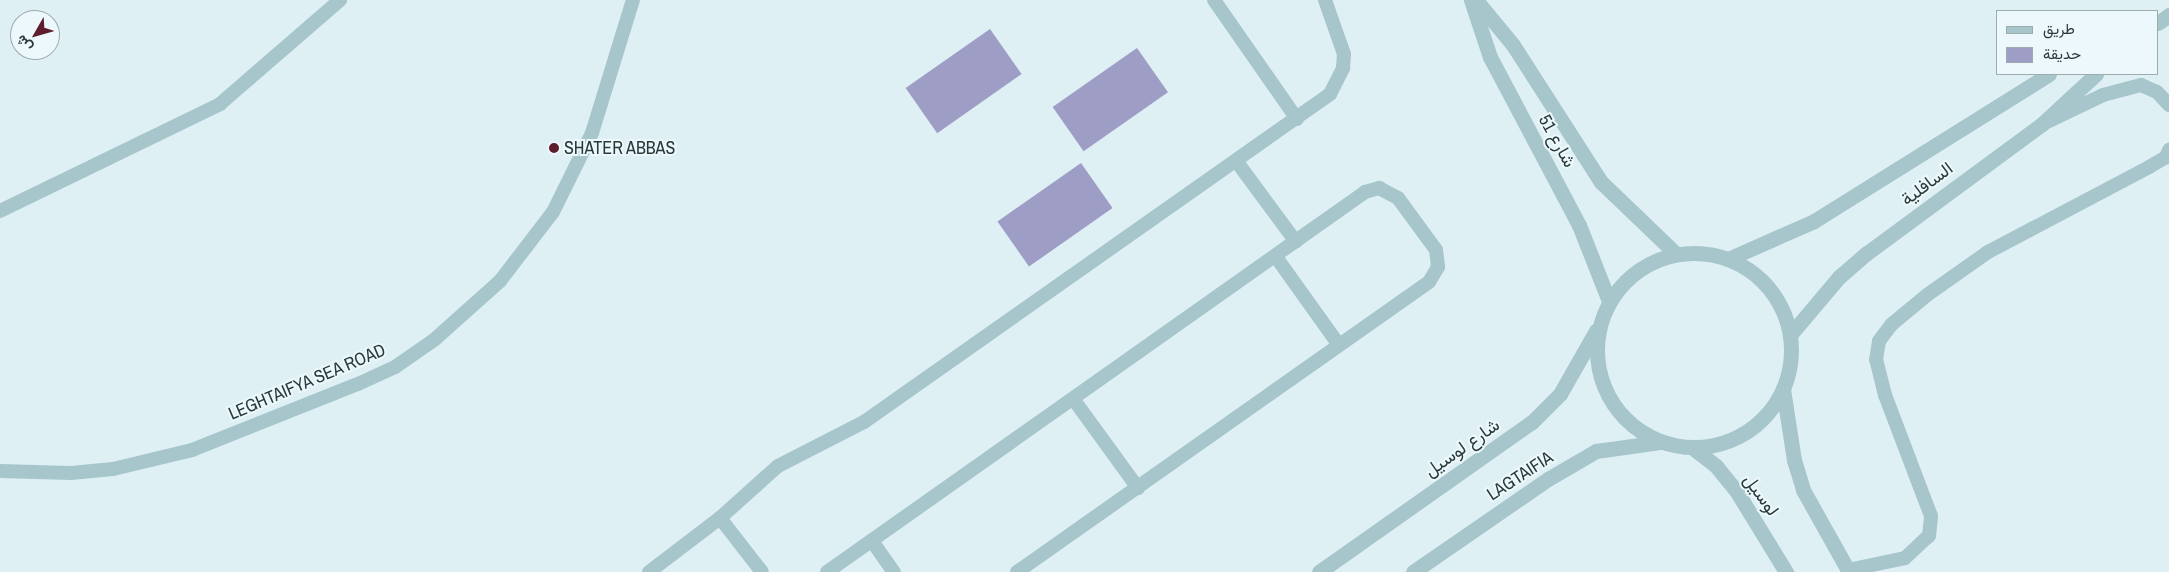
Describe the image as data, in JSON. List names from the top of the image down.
{
  "streets": {
    "street": [
      "شارع 51",
      "السافلية",
      "شارع لوسيل",
      "LAGTAIFIA",
      "لوسيل"
    ],
    "lane": ["LEGHTAIFYA SEA ROAD"]
  },
  "places": ["SHATER ABBAS"],
  "legend": ["طريق", "حديقة"],
  "north": "bottom left"
}
